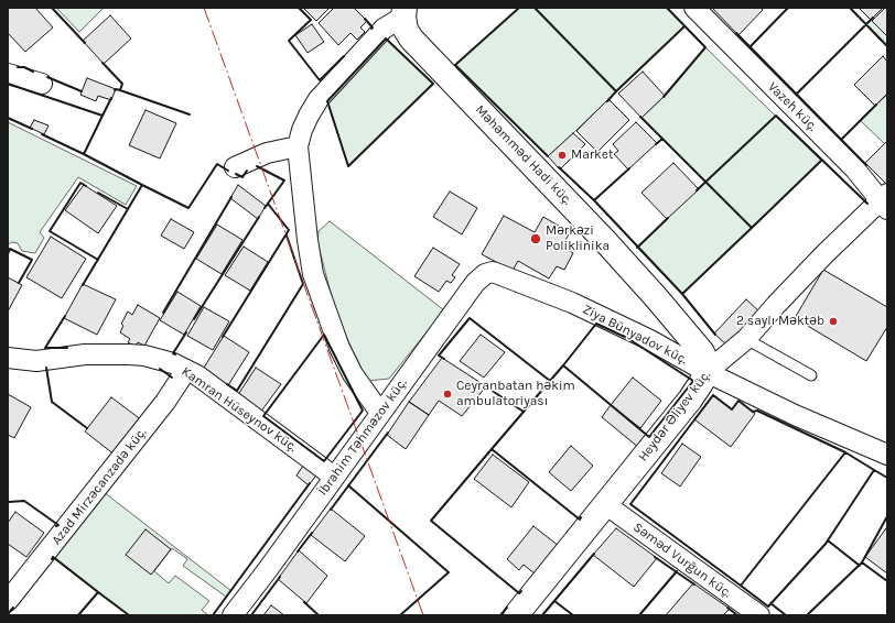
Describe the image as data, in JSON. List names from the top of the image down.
{
  "streets": {
    "street": [
      "Vazeh küç.",
      "Məhəmməd Hadi küç.",
      "Ziya Bünyadov küç.",
      "Kamran Hüseynov küç.",
      "Heydər Əliyev küç.",
      "İbrahim Təhməzov küç.",
      "Azad Mirzəcanzadə küç.",
      "Səməd Vurğun küç."
    ]
  },
  "crossings": [
    ["Vazeh küç.", "Heydər Əliyev küç."],
    ["Məhəmməd Hadi küç.", "Ziya Bünyadov küç."],
    ["Məhəmməd Hadi küç.", "Heydər Əliyev küç."],
    ["Ziya Bünyadov küç.", "Heydər Əliyev küç."],
    ["Ziya Bünyadov küç.", "İbrahim Təhməzov küç."],
    ["Kamran Hüseynov küç.", "İbrahim Təhməzov küç."],
    ["Kamran Hüseynov küç.", "Azad Mirzəcanzadə küç."],
    ["Heydər Əliyev küç.", "Səməd Vurğun küç."]
  ],
  "places": [
    "Market",
    "Mərkəzi Poliklinika",
    "2 saylı Məktəb",
    "Ceyranbatan həkim ambulatoriyası"
  ]
}
